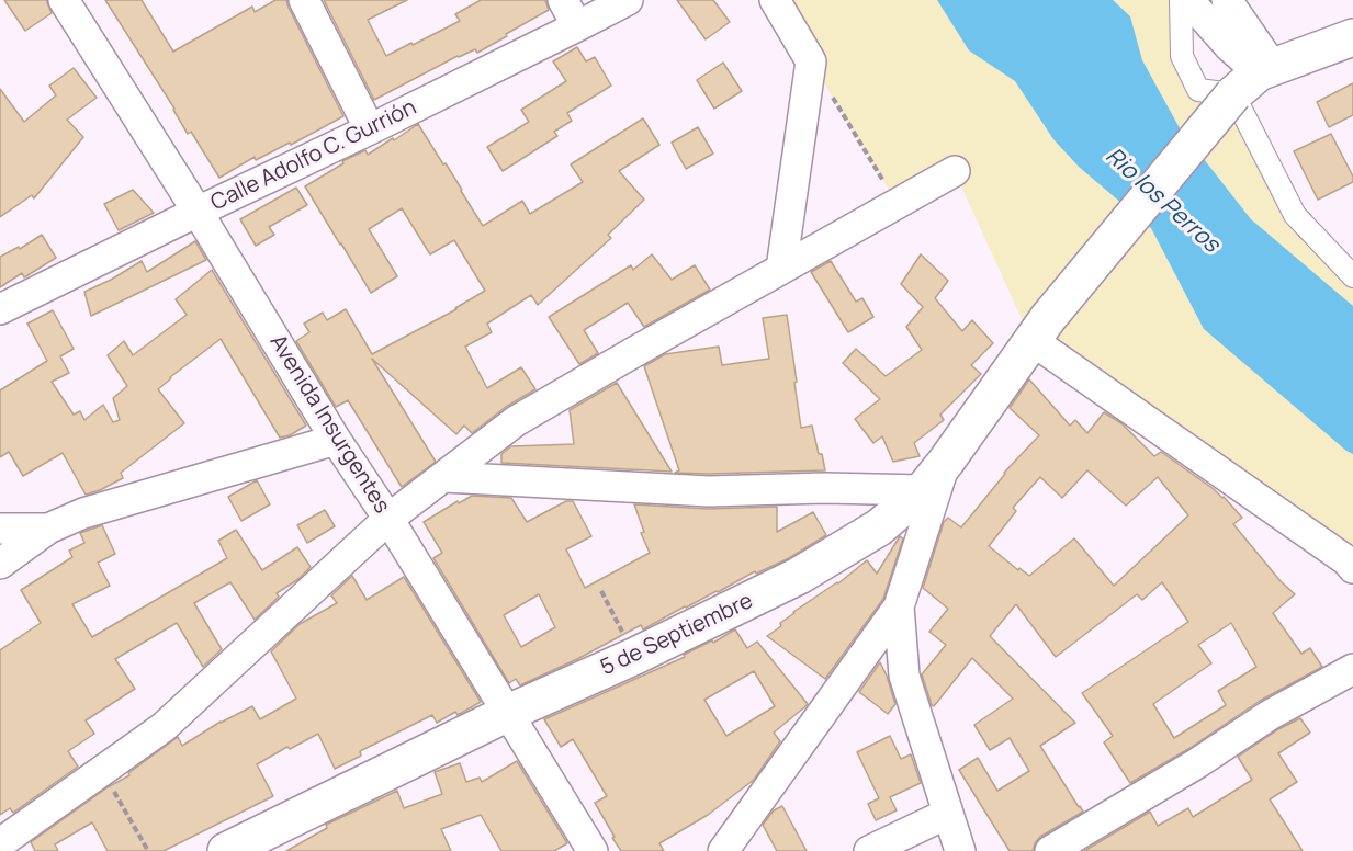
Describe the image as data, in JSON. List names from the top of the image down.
{
  "streets": {
    "street": ["Calle Adolfo C. Gurrión", "Avenida Insurgentes", "5 de Septiembre"]
  },
  "crossings": [
    ["Calle Adolfo C. Gurrión", "Avenida Insurgentes"],
    ["Avenida Insurgentes", "5 de Septiembre"]
  ],
  "water": ["Rio los Perros"]
}
